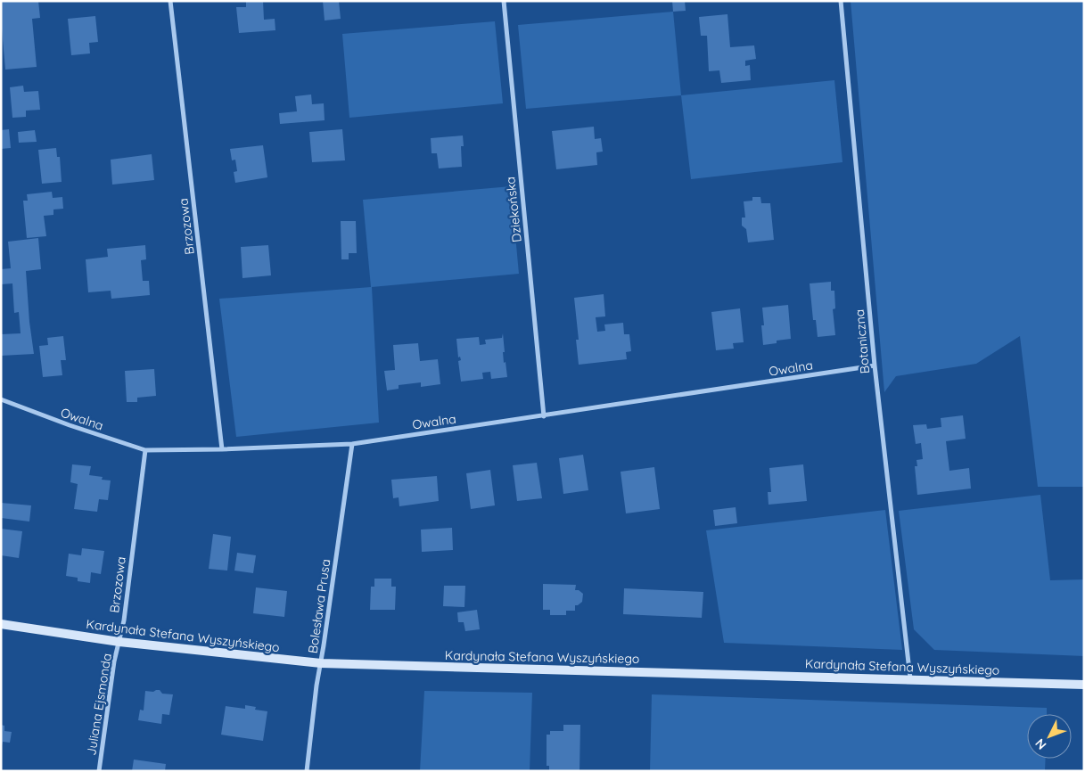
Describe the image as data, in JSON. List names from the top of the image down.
{
  "streets": {
    "main road": ["Kardynała Stefana Wyszyńskiego"],
    "street": [
      "Dziekońska",
      "Brzozowa",
      "Botaniczna",
      "Owalna",
      "Bolesława Prusa",
      "Juliana Ejsmonda"
    ]
  },
  "crossings": [
    ["Dziekońska", "Owalna"],
    ["Brzozowa", "Owalna"],
    ["Brzozowa", "Kardynała Stefana Wyszyńskiego"],
    ["Brzozowa", "Juliana Ejsmonda"],
    ["Botaniczna", "Owalna"],
    ["Botaniczna", "Kardynała Stefana Wyszyńskiego"],
    ["Owalna", "Bolesława Prusa"],
    ["Bolesława Prusa", "Kardynała Stefana Wyszyńskiego"],
    ["Kardynała Stefana Wyszyńskiego", "Juliana Ejsmonda"]
  ],
  "north": "bottom left"
}
